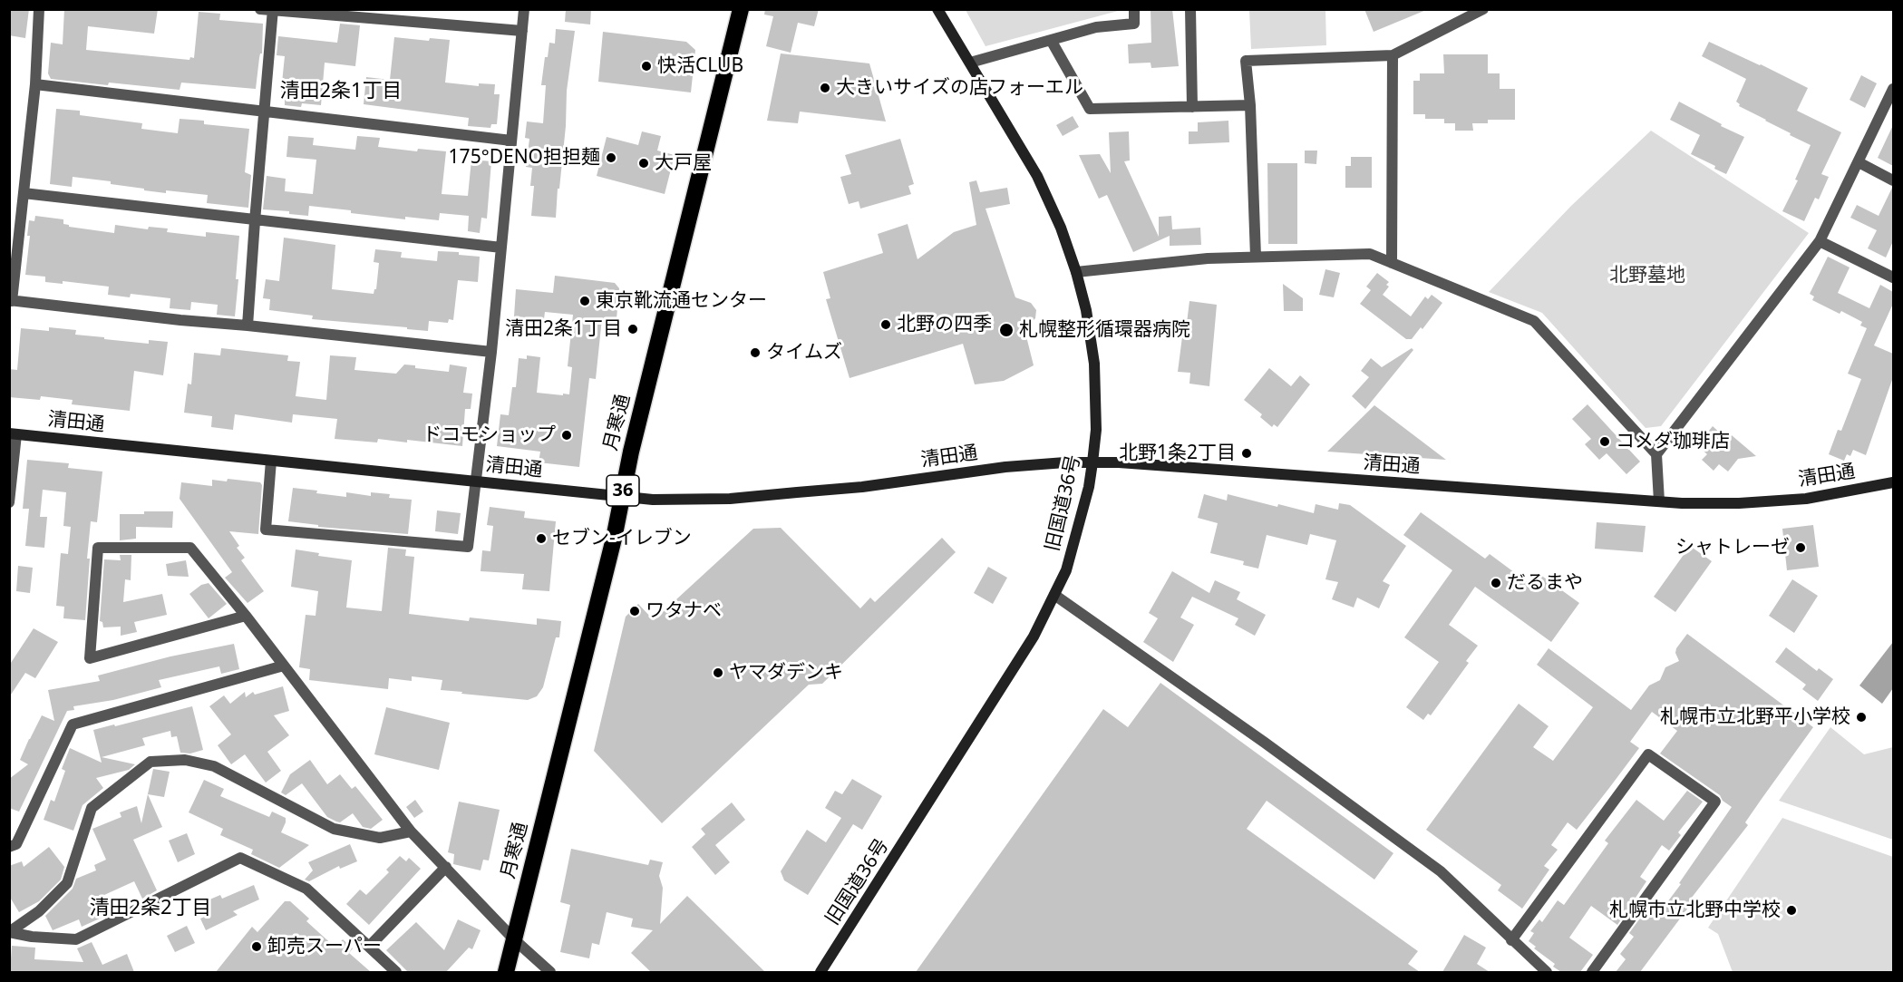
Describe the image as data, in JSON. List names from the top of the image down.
{
  "streets": {
    "highway": ["月寒通", "36"],
    "street": ["清田通", "旧国道36号"]
  },
  "crossings": [
    ["清田通", "月寒通"],
    ["清田通", "旧国道36号"]
  ],
  "districts": ["清田2条1丁目", "清田2条2丁目"],
  "parks": ["北野墓地"],
  "places": [
    "快活CLUB",
    "大きいサイズの店フォーエル",
    "175°DENO担担麺",
    "大戸屋",
    "東京靴流通センター",
    "北野の四季",
    "清田2条1丁目",
    "札幌整形循環器病院",
    "タイムズ",
    "ドコモショップ",
    "コメダ珈琲店",
    "北野1条2丁目",
    "セブン-イレブン",
    "シャトレーゼ",
    "だるまや",
    "ワタナベ",
    "ヤマダデンキ",
    "札幌市立北野平小学校",
    "札幌市立北野中学校",
    "卸売スーパー"
  ]
}
